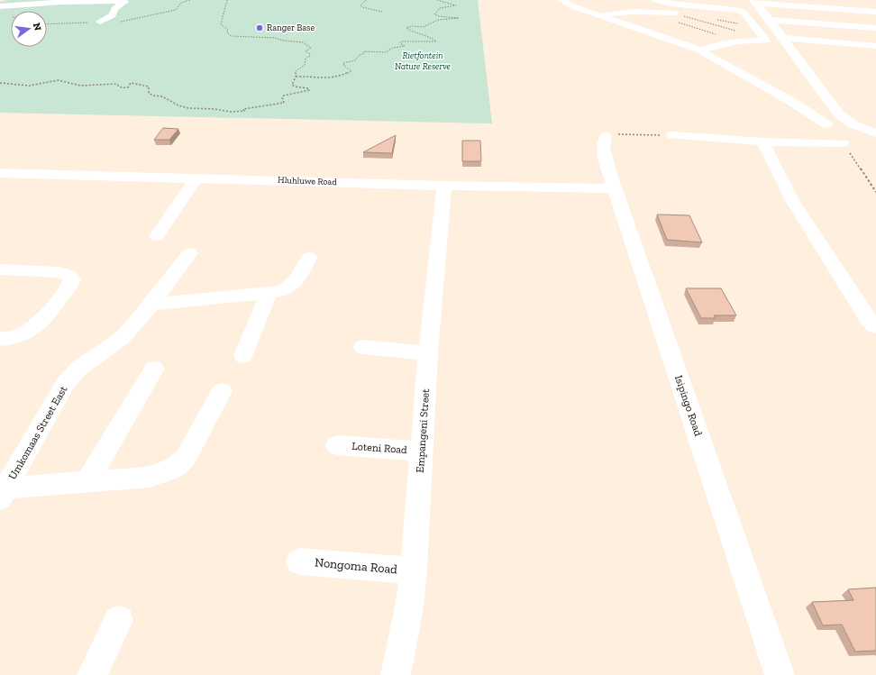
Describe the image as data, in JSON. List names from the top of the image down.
{
  "streets": {
    "street": [
      "Hluhluwe Road",
      "Isipingo Road",
      "Empangeni Street",
      "Umkomaas Street East",
      "Loteni Road",
      "Nongoma Road"
    ]
  },
  "crossings": [
    ["Hluhluwe Road", "Isipingo Road"],
    ["Hluhluwe Road", "Empangeni Street"],
    ["Empangeni Street", "Loteni Road"],
    ["Empangeni Street", "Nongoma Road"]
  ],
  "parks": ["Rietfontein Nature Reserve"],
  "places": ["Ranger Base"],
  "north": "right"
}
